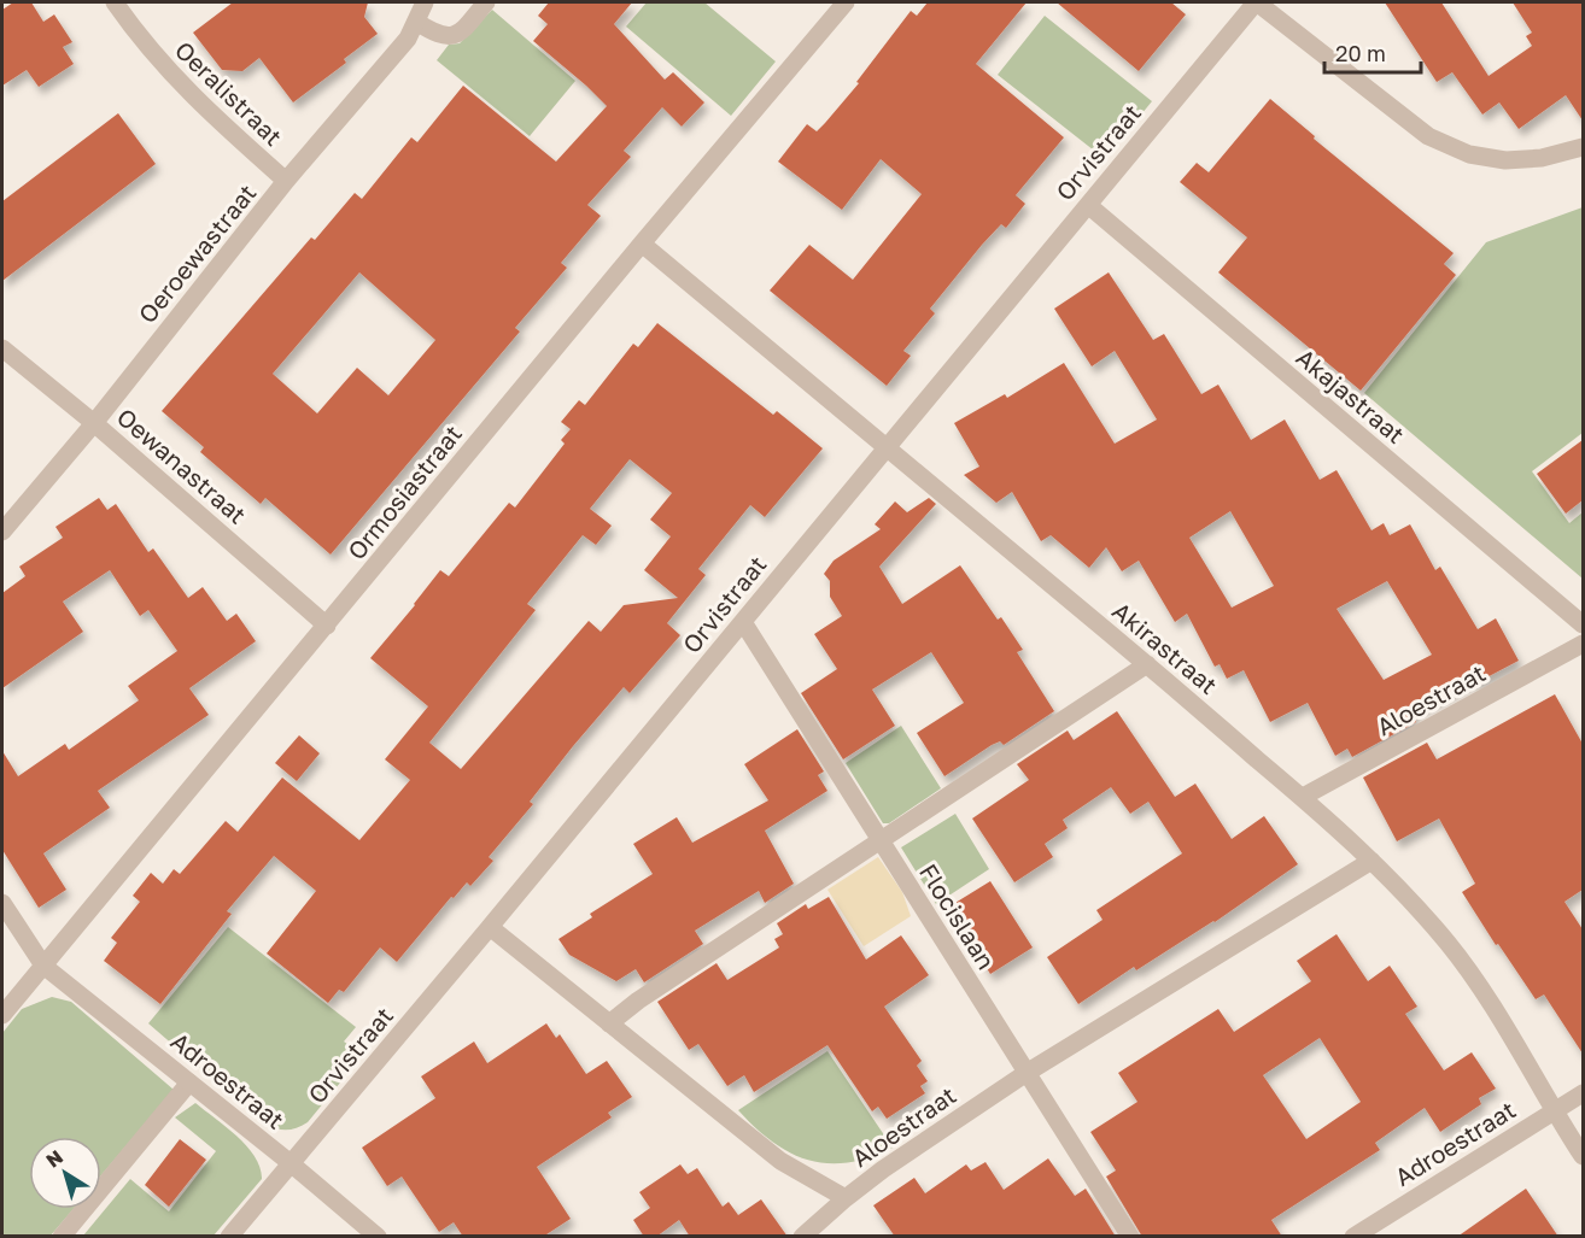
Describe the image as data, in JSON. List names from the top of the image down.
{
  "streets": {
    "street": [
      "Oeralistraat",
      "Orvistraat",
      "Oeroewastraat",
      "Akajastraat",
      "Oewanastraat",
      "Ormosiastraat",
      "Akirastraat",
      "Aloestraat",
      "Flocislaan",
      "Adroestraat"
    ]
  },
  "crossings": [
    ["Oeralistraat", "Oeroewastraat"],
    ["Orvistraat", "Akajastraat"],
    ["Orvistraat", "Akirastraat"],
    ["Orvistraat", "Aloestraat"],
    ["Orvistraat", "Flocislaan"],
    ["Orvistraat", "Adroestraat"],
    ["Oeroewastraat", "Oewanastraat"],
    ["Oewanastraat", "Ormosiastraat"],
    ["Ormosiastraat", "Akirastraat"],
    ["Ormosiastraat", "Adroestraat"],
    ["Akirastraat", "Aloestraat"],
    ["Akirastraat", "Adroestraat"],
    ["Aloestraat", "Flocislaan"]
  ],
  "scale_bar": "20 m",
  "north": "top left"
}
